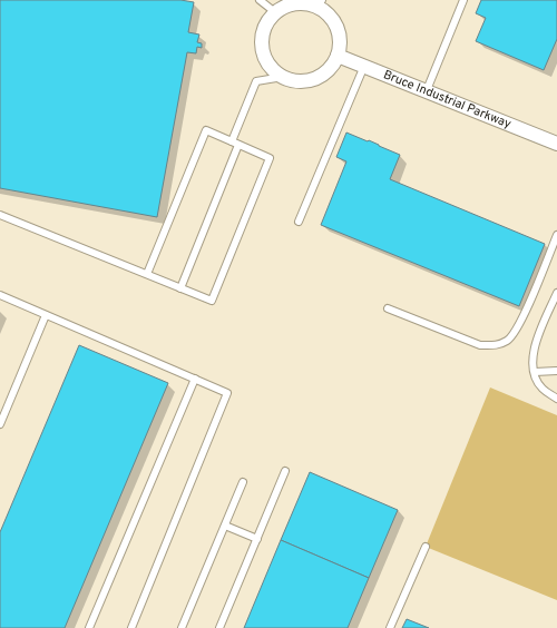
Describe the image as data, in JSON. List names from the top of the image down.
{
  "streets": {
    "street": ["Bruce Industrial Parkway"]
  }
}
